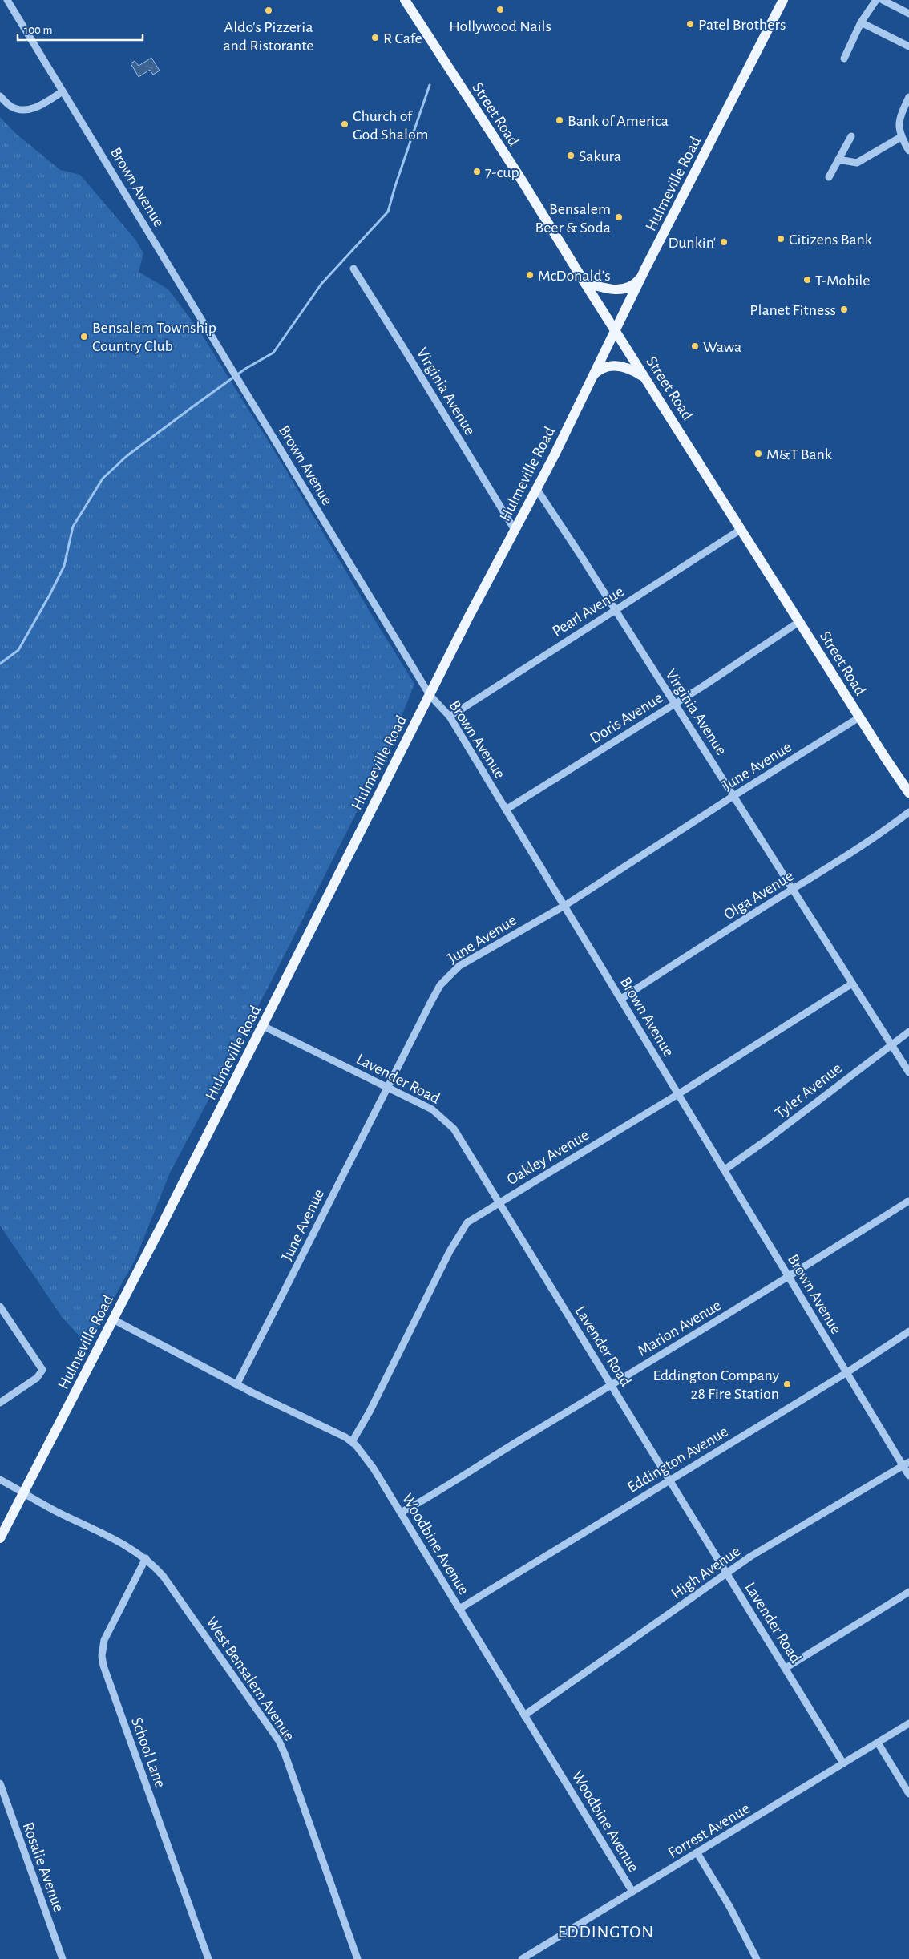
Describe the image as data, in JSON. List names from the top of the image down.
{
  "streets": {
    "main road": ["Street Road", "Hulmeville Road"],
    "street": [
      "Brown Avenue",
      "Virginia Avenue",
      "Pearl Avenue",
      "Doris Avenue",
      "June Avenue",
      "Olga Avenue",
      "Lavender Road",
      "Tyler Avenue",
      "Oakley Avenue",
      "Marion Avenue",
      "Eddington Avenue",
      "Woodbine Avenue",
      "High Avenue",
      "West Bensalem Avenue",
      "School Lane",
      "Forrest Avenue",
      "Rosalie Avenue"
    ]
  },
  "crossings": [
    ["Street Road", "Hulmeville Road"],
    ["Street Road", "Pearl Avenue"],
    ["Street Road", "Doris Avenue"],
    ["Street Road", "June Avenue"],
    ["Hulmeville Road", "Brown Avenue"],
    ["Hulmeville Road", "Virginia Avenue"],
    ["Hulmeville Road", "Lavender Road"],
    ["Hulmeville Road", "Woodbine Avenue"],
    ["Hulmeville Road", "West Bensalem Avenue"],
    ["Brown Avenue", "Pearl Avenue"],
    ["Brown Avenue", "Doris Avenue"],
    ["Brown Avenue", "June Avenue"],
    ["Brown Avenue", "Olga Avenue"],
    ["Brown Avenue", "Tyler Avenue"],
    ["Brown Avenue", "Oakley Avenue"],
    ["Brown Avenue", "Marion Avenue"],
    ["Brown Avenue", "Eddington Avenue"],
    ["Brown Avenue", "High Avenue"],
    ["Virginia Avenue", "Pearl Avenue"],
    ["Virginia Avenue", "Doris Avenue"],
    ["Virginia Avenue", "June Avenue"],
    ["Virginia Avenue", "Olga Avenue"],
    ["Virginia Avenue", "Tyler Avenue"],
    ["Virginia Avenue", "Oakley Avenue"],
    ["June Avenue", "Lavender Road"],
    ["June Avenue", "Woodbine Avenue"],
    ["Lavender Road", "Oakley Avenue"],
    ["Lavender Road", "Marion Avenue"],
    ["Lavender Road", "Eddington Avenue"],
    ["Lavender Road", "High Avenue"],
    ["Lavender Road", "Forrest Avenue"],
    ["Oakley Avenue", "Woodbine Avenue"],
    ["Marion Avenue", "Woodbine Avenue"],
    ["Eddington Avenue", "Woodbine Avenue"],
    ["Woodbine Avenue", "High Avenue"],
    ["Woodbine Avenue", "Forrest Avenue"],
    ["West Bensalem Avenue", "School Lane"]
  ],
  "districts": ["EDDINGTON"],
  "places": [
    "Hollywood Nails",
    "Aldo's Pizzeria and Ristorante",
    "Patel Brothers",
    "R Cafe",
    "Bank of America",
    "Church of God Shalom",
    "Sakura",
    "7-cup",
    "Bensalem Beer & Soda",
    "Citizens Bank",
    "Dunkin'",
    "McDonald's",
    "T-Mobile",
    "Planet Fitness",
    "Bensalem Township Country Club",
    "Wawa",
    "M&T Bank",
    "Eddington Company 28 Fire Station"
  ],
  "scale_bar": "100 m"
}
